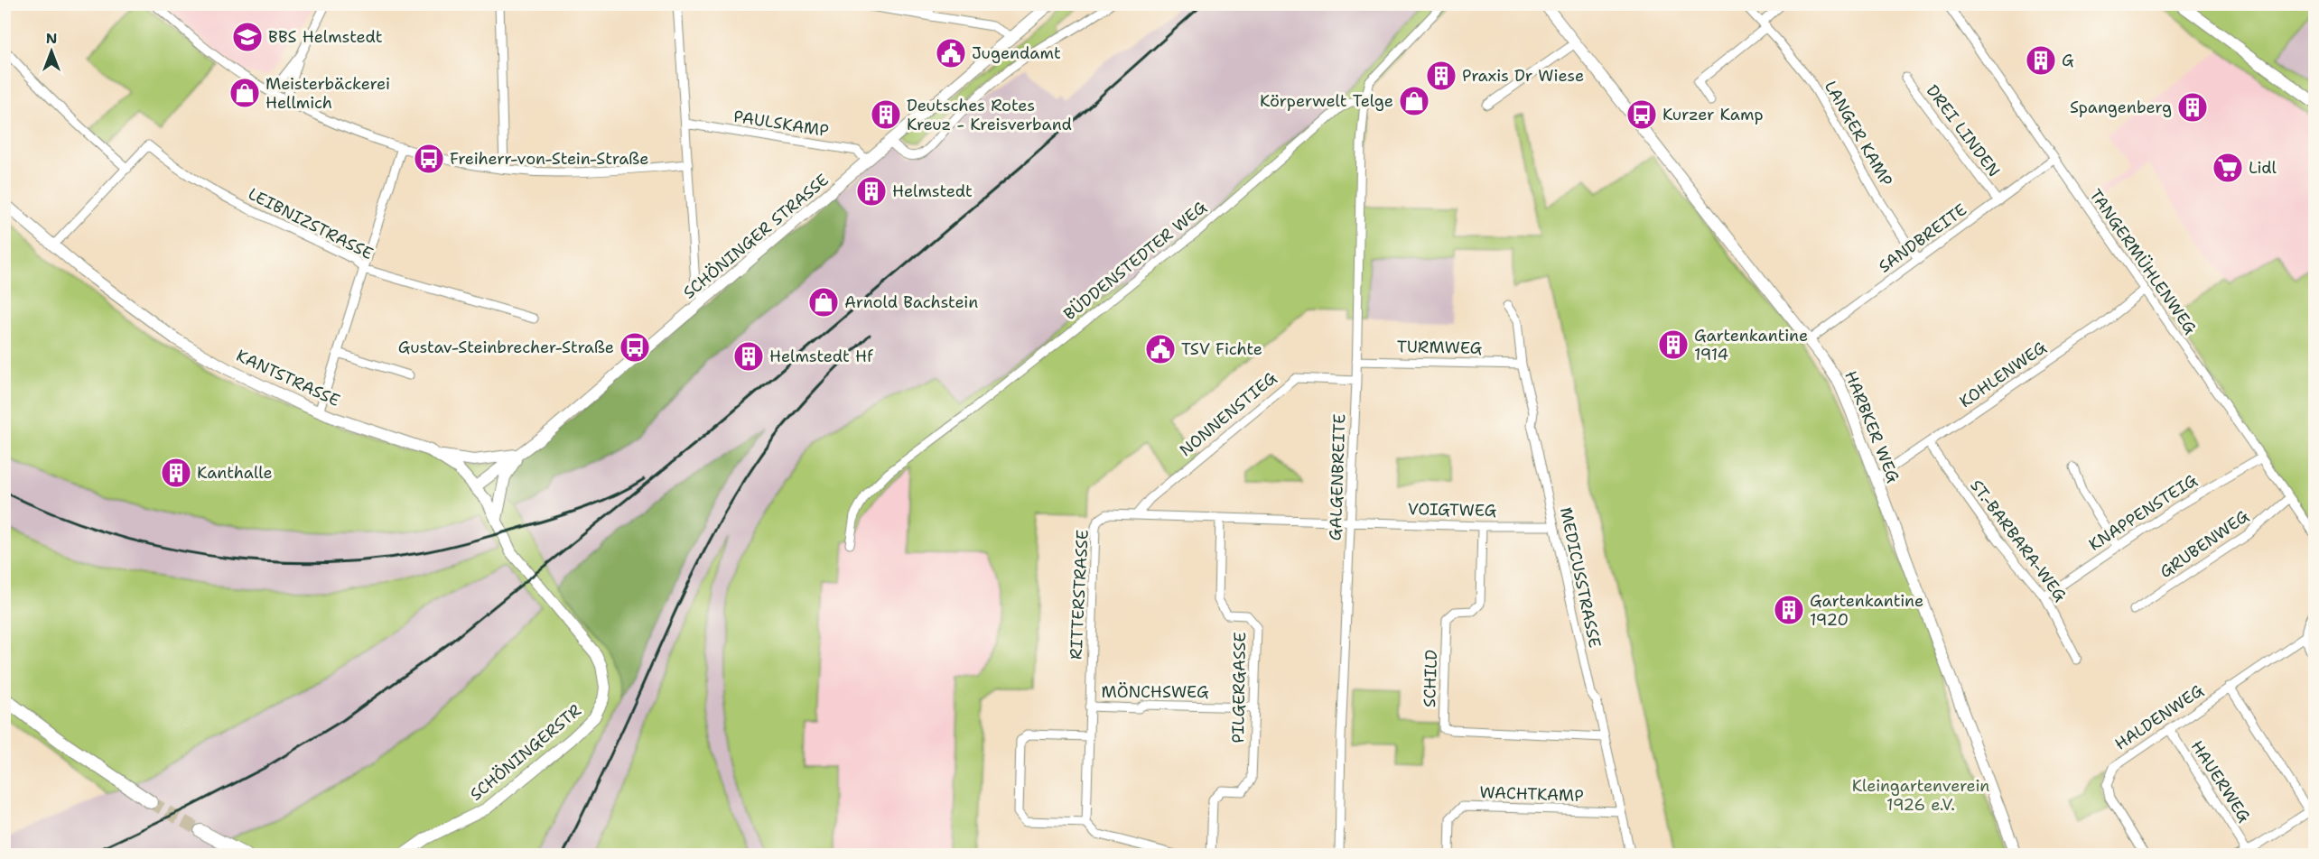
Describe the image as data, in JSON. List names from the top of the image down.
{
  "streets": {
    "main road": [
      "SCHÖNINGER STRASSE",
      "KANTSTRASSE",
      "HARBKER WEG",
      "SCHÖNINGERSTR"
    ],
    "street": [
      "PAULSKAMP",
      "DREI LINDEN",
      "LANGER KAMP",
      "LEIBNIZSTRASSE",
      "SANDBREITE",
      "BÜDDENSTEDTER WEG",
      "TANGERMÜHLENWEG",
      "TURMWEG",
      "KOHLENWEG",
      "NONNENSTIEG",
      "GALGENBREITE",
      "VOIGTWEG",
      "KNAPPENSTEIG",
      "ST.-BARBARA-WEG",
      "GRUBENWEG",
      "MEDICUSSTRASSE",
      "RITTERSTRASSE",
      "SCHILD",
      "PILGERGASSE",
      "MÖNCHSWEG",
      "HALDENWEG",
      "HAUERWEG",
      "WACHTKAMP"
    ]
  },
  "crossings": [
    ["PAULSKAMP", "SCHÖNINGER STRASSE"],
    ["DREI LINDEN", "SANDBREITE"],
    ["LANGER KAMP", "SANDBREITE"],
    ["SCHÖNINGER STRASSE", "KANTSTRASSE"],
    ["SANDBREITE", "TANGERMÜHLENWEG"],
    ["SANDBREITE", "HARBKER WEG"],
    ["BÜDDENSTEDTER WEG", "GALGENBREITE"],
    ["TANGERMÜHLENWEG", "KOHLENWEG"],
    ["TANGERMÜHLENWEG", "KNAPPENSTEIG"],
    ["TANGERMÜHLENWEG", "GRUBENWEG"],
    ["TURMWEG", "GALGENBREITE"],
    ["TURMWEG", "MEDICUSSTRASSE"],
    ["KOHLENWEG", "HARBKER WEG"],
    ["KOHLENWEG", "ST.-BARBARA-WEG"],
    ["KANTSTRASSE", "SCHÖNINGERSTR"],
    ["NONNENSTIEG", "GALGENBREITE"],
    ["NONNENSTIEG", "RITTERSTRASSE"],
    ["GALGENBREITE", "VOIGTWEG"],
    ["GALGENBREITE", "RITTERSTRASSE"],
    ["VOIGTWEG", "MEDICUSSTRASSE"],
    ["VOIGTWEG", "RITTERSTRASSE"],
    ["VOIGTWEG", "SCHILD"],
    ["KNAPPENSTEIG", "ST.-BARBARA-WEG"],
    ["MEDICUSSTRASSE", "SCHILD"],
    ["MEDICUSSTRASSE", "WACHTKAMP"],
    ["RITTERSTRASSE", "PILGERGASSE"],
    ["RITTERSTRASSE", "MÖNCHSWEG"],
    ["PILGERGASSE", "MÖNCHSWEG"],
    ["HALDENWEG", "HAUERWEG"]
  ],
  "parks": ["Kleingartenverein 1926 e.V."],
  "places": {
    "school or university": ["BBS Helmstedt"],
    "public building": ["Jugendamt", "TSV Fichte"],
    "building": [
      "G",
      "Praxis Dr Wiese",
      "Spangenberg",
      "Deutsches Rotes Kreuz - Kreisverband",
      "Helmstedt",
      "Gartenkantine 1914",
      "Helmstedt Hf",
      "Kanthalle",
      "Gartenkantine 1920"
    ],
    "shop": ["Meisterbäckerei Hellmich", "Körperwelt Telge", "Arnold Bachstein"],
    "bus stop": ["Kurzer Kamp", "Freiherr-von-Stein-Straße", "Gustav-Steinbrecher-Straße"],
    "supermarket": ["Lidl"]
  },
  "north": "top"
}
